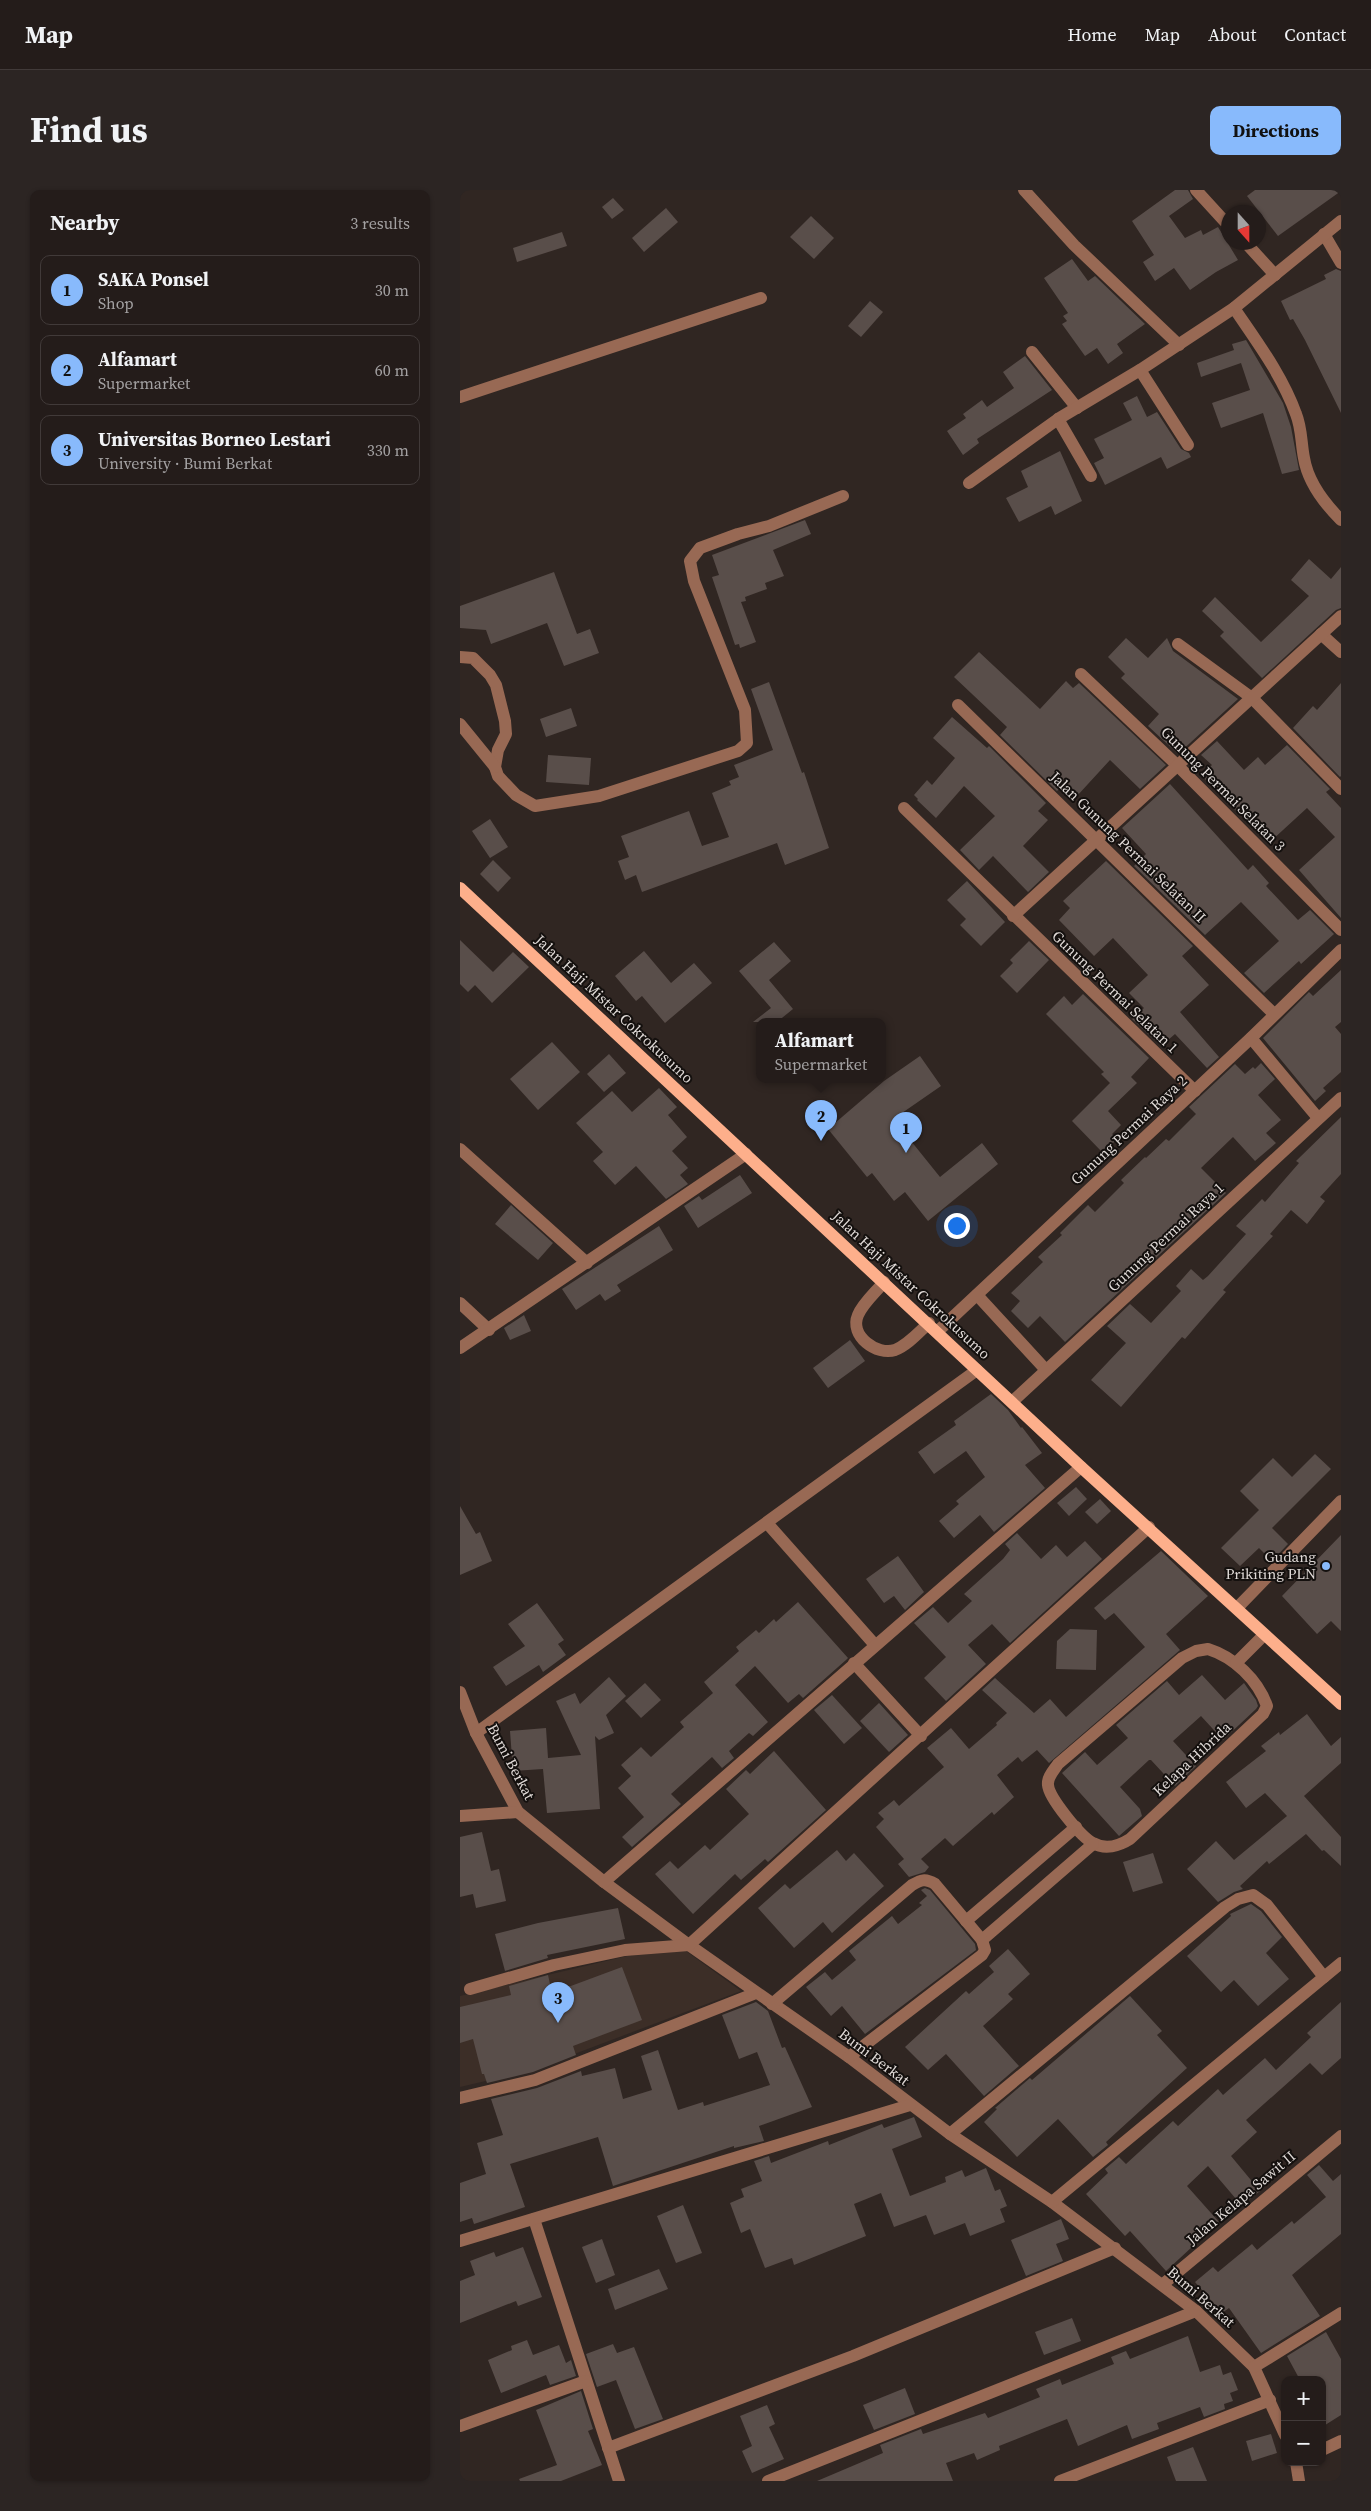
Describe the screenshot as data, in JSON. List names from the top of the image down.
{
  "streets": {
    "main road": ["Jalan Haji Mistar Cokrokusumo"],
    "street": [
      "Gunung Permai Selatan 3",
      "Jalan Gunung Permai Selatan II",
      "Gunung Permai Selatan 1",
      "Gunung Permai Raya 2",
      "Gunung Permai Raya 1",
      "Kelapa Hibrida",
      "Bumi Berkat",
      "Jalan Kelapa Sawit II"
    ]
  },
  "crossings": [
    ["Jalan Gunung Permai Selatan II", "Gunung Permai Raya 2"],
    ["Gunung Permai Selatan 1", "Gunung Permai Raya 2"],
    ["Jalan Haji Mistar Cokrokusumo", "Gunung Permai Raya 2"],
    ["Jalan Haji Mistar Cokrokusumo", "Gunung Permai Raya 1"],
    ["Bumi Berkat", "Jalan Kelapa Sawit II"]
  ],
  "places": ["Gudang Prikiting PLN"],
  "north": "bottom",
  "page": {
    "header": "Map",
    "nav": [
      "Home",
      "Map",
      "About",
      "Contact"
    ],
    "title": "Find us",
    "buttons": "Directions",
    "heading": ["Nearby", "3 results"],
    "list": [
      {
        "mark": "1",
        "name": "SAKA Ponsel",
        "note": "Shop",
        "value": "30 m"
      },
      {
        "mark": "2",
        "name": "Alfamart",
        "note": "Supermarket",
        "value": "60 m"
      },
      {
        "mark": "3",
        "name": "Universitas Borneo Lestari",
        "note": "University · Bumi Berkat",
        "value": "330 m"
      }
    ],
    "popup": ["Alfamart", "Supermarket"],
    "pins": ["2", "1", "3"],
    "map_buttons": ["+", "−"]
  }
}
